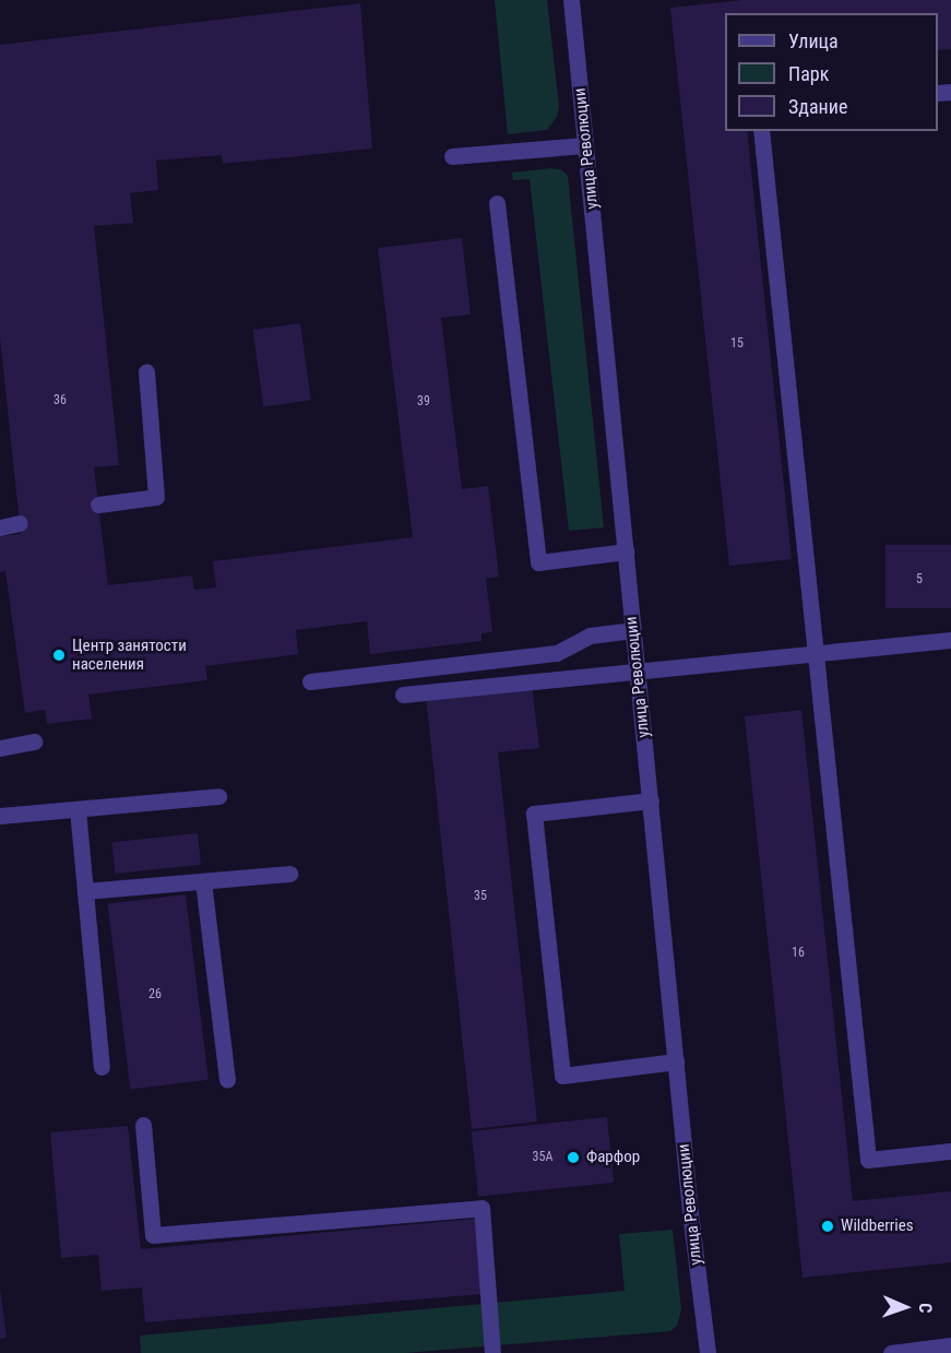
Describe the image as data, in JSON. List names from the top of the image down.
{
  "streets": {
    "street": ["улица Революции"]
  },
  "places": ["Центр занятости населения", "Фарфор", "Wildberries"],
  "house_numbers": [
    "15",
    "36",
    "39",
    "5",
    "35",
    "16",
    "26",
    "35А"
  ],
  "legend": ["Улица", "Парк", "Здание"],
  "north": "right"
}
